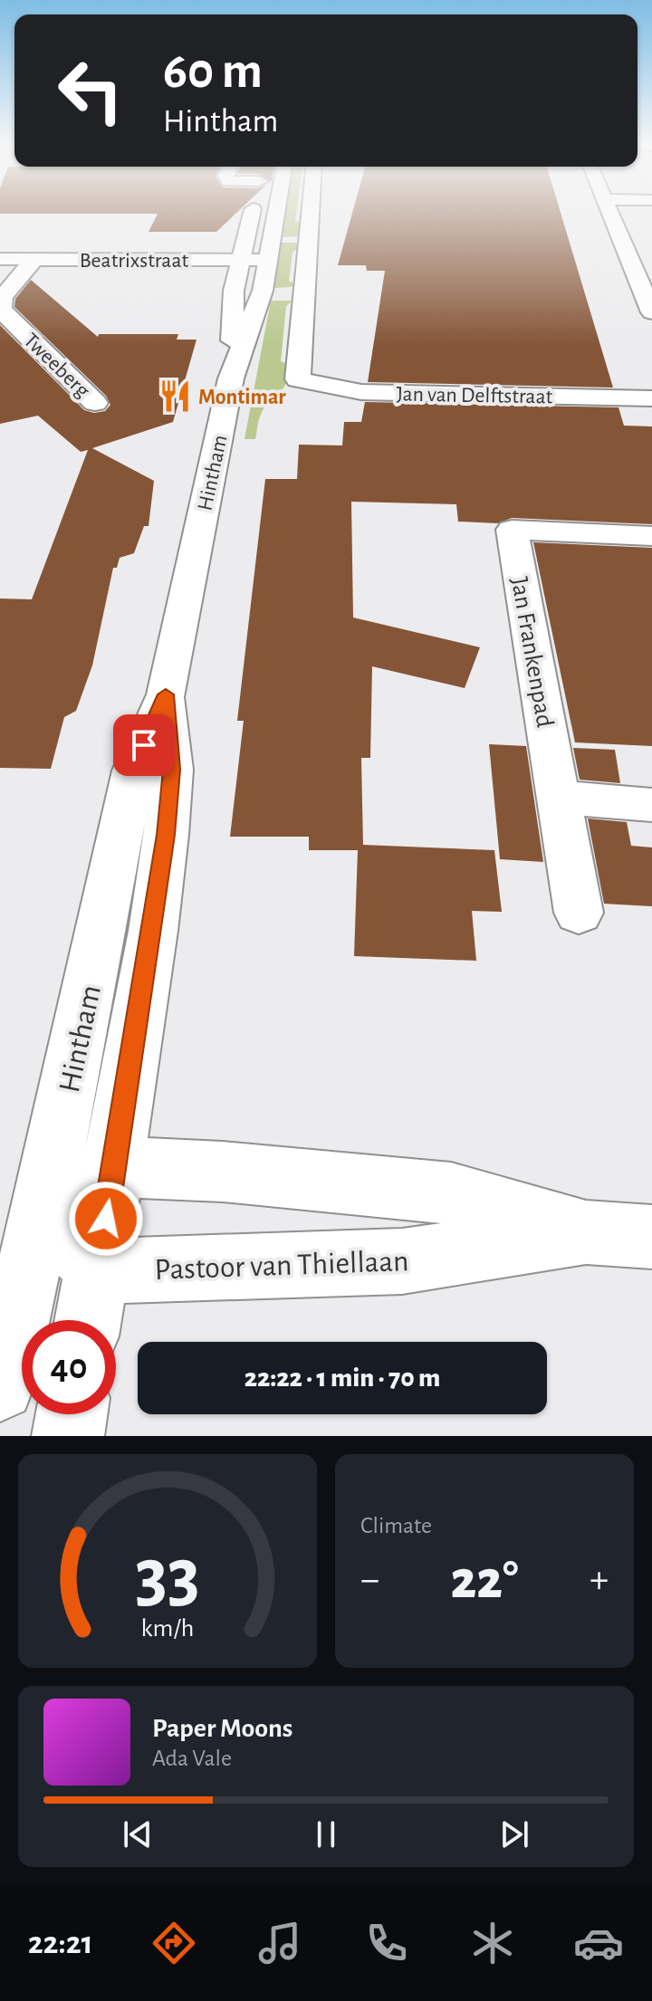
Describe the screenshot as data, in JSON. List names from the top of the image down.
{
  "streets": {
    "street": [
      "Beatrixstraat",
      "Tweeberg",
      "Jan van Delftstraat",
      "Hintham",
      "Jan Frankenpad",
      "Pastoor van Thiellaan"
    ]
  },
  "crossings": [
    ["Beatrixstraat", "Tweeberg"],
    ["Beatrixstraat", "Hintham"],
    ["Hintham", "Pastoor van Thiellaan"]
  ],
  "places": {
    "restaurant": ["Montimar"]
  },
  "page": {
    "turn": ["60 m", "Hintham"],
    "limit": "40",
    "trip": "22:22 · 1 min · 70 m",
    "tile": "Climate",
    "heat": ["−", "22°", "+"],
    "song": ["Paper Moons", "Ada Vale"],
    "tabs": "22:21",
    "gauge": ["33", "km/h"]
  }
}
